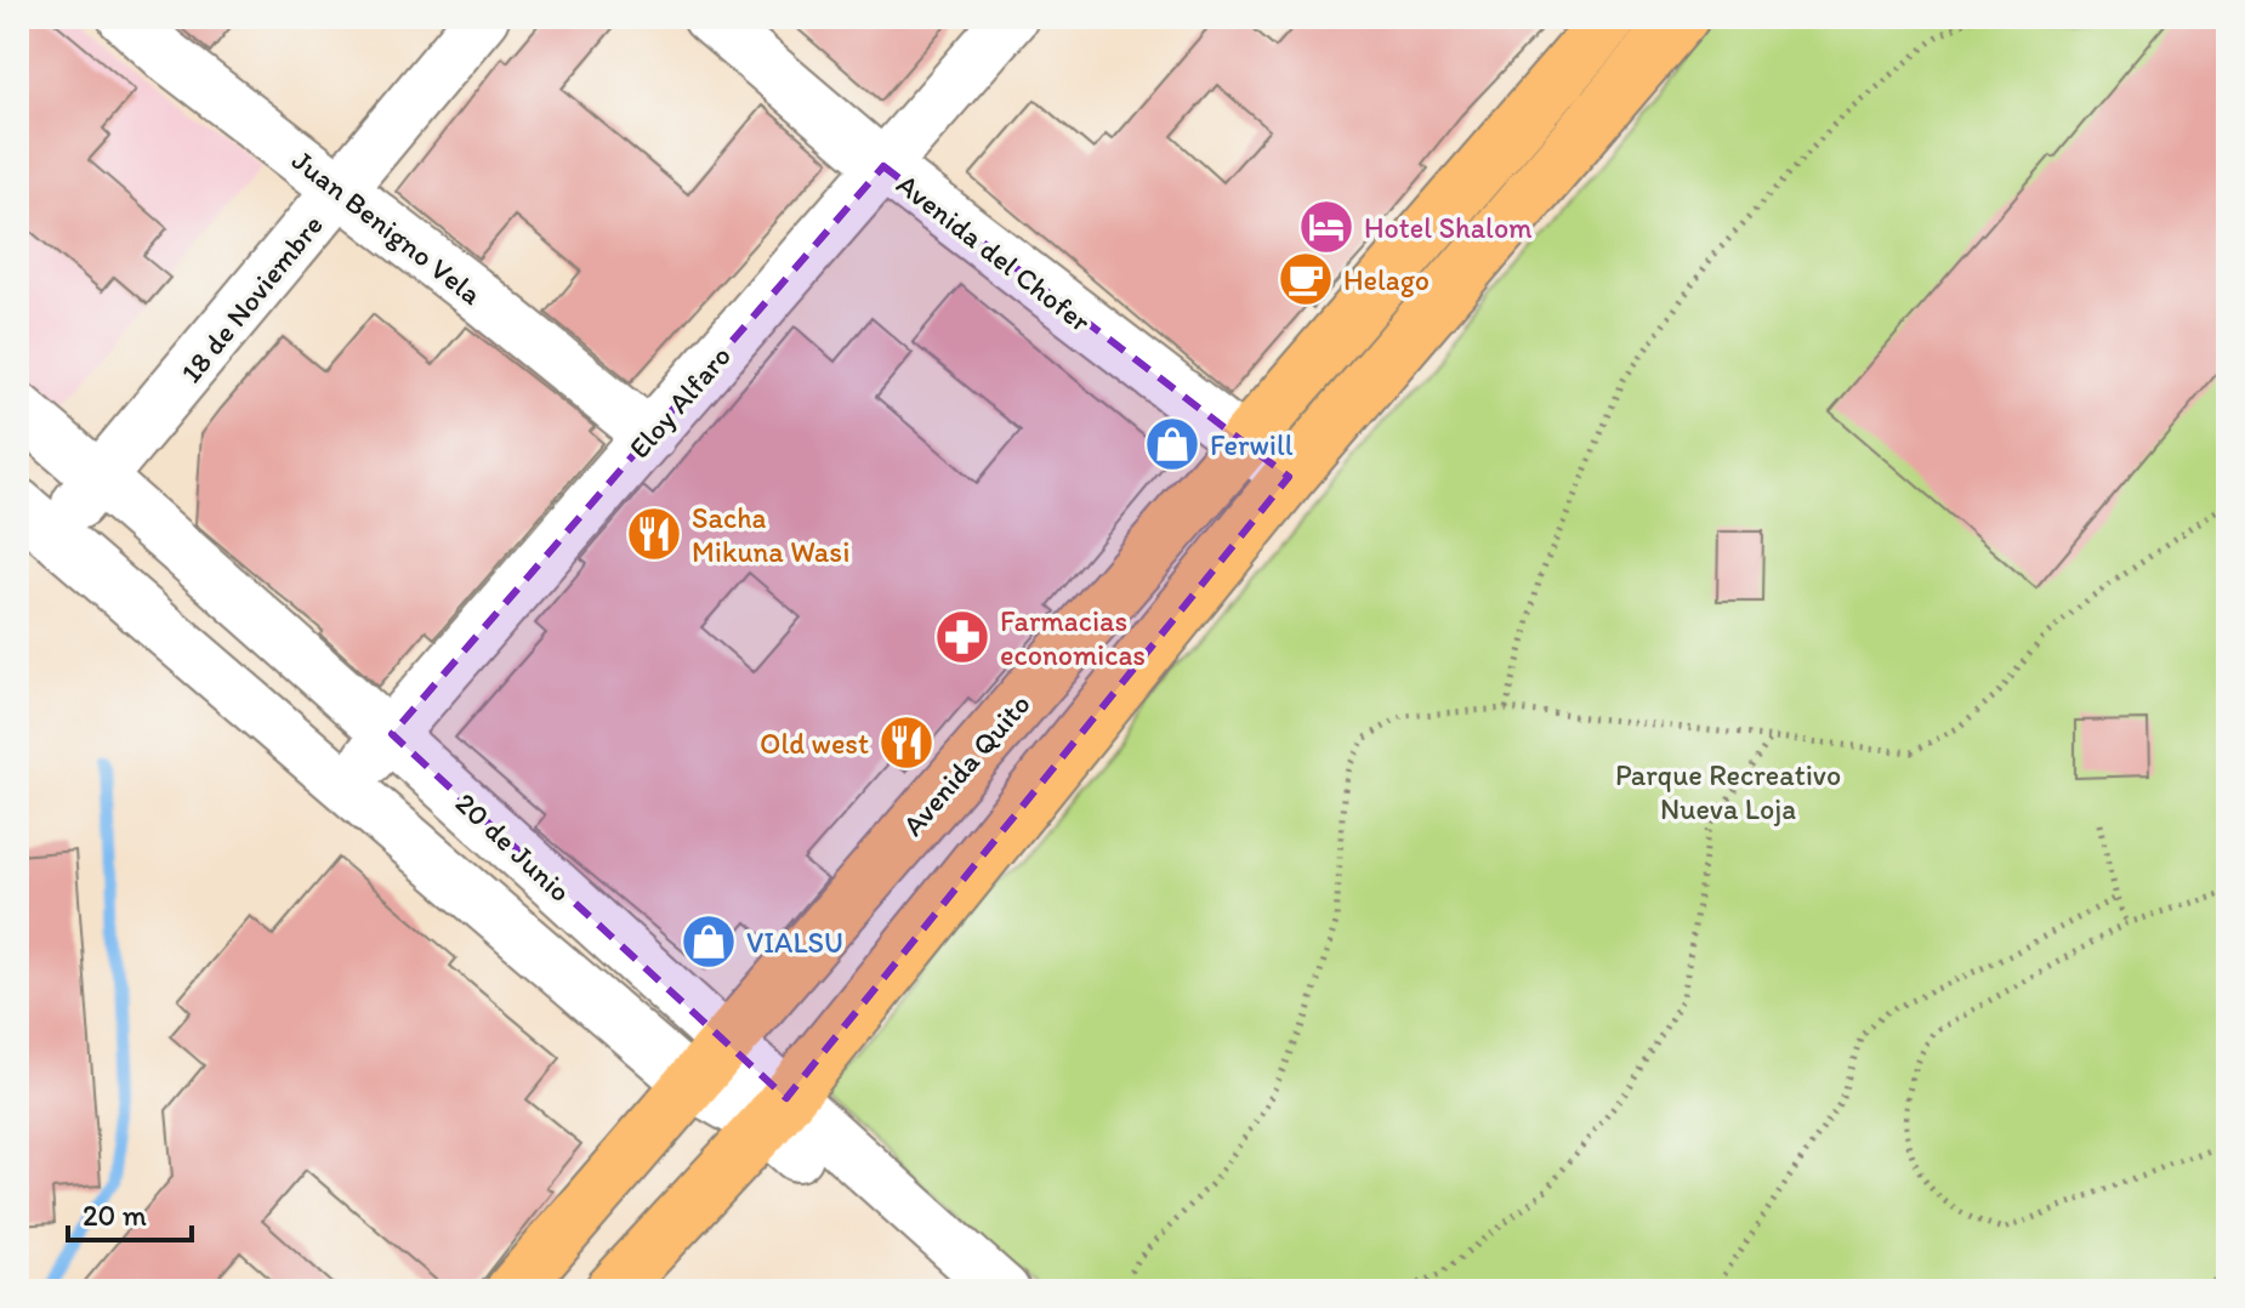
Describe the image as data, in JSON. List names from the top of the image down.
{
  "streets": {
    "highway": ["Avenida Quito"],
    "street": [
      "Juan Benigno Vela",
      "Avenida del Chofer",
      "18 de Noviembre",
      "Eloy Alfaro",
      "20 de Junio"
    ]
  },
  "crossings": [
    ["Juan Benigno Vela", "18 de Noviembre"],
    ["Juan Benigno Vela", "Eloy Alfaro"],
    ["Avenida del Chofer", "Eloy Alfaro"],
    ["Avenida del Chofer", "Avenida Quito"],
    ["18 de Noviembre", "20 de Junio"],
    ["Eloy Alfaro", "20 de Junio"],
    ["Avenida Quito", "20 de Junio"]
  ],
  "parks": ["Parque Recreativo Nueva Loja"],
  "places": {
    "hotel": ["Hotel Shalom"],
    "cafe": ["Helago"],
    "shop": ["Ferwill", "VIALSU"],
    "restaurant": ["Sacha Mikuna Wasi", "Old west"],
    "pharmacy": ["Farmacias economicas"]
  },
  "scale_bar": "20 m"
}
